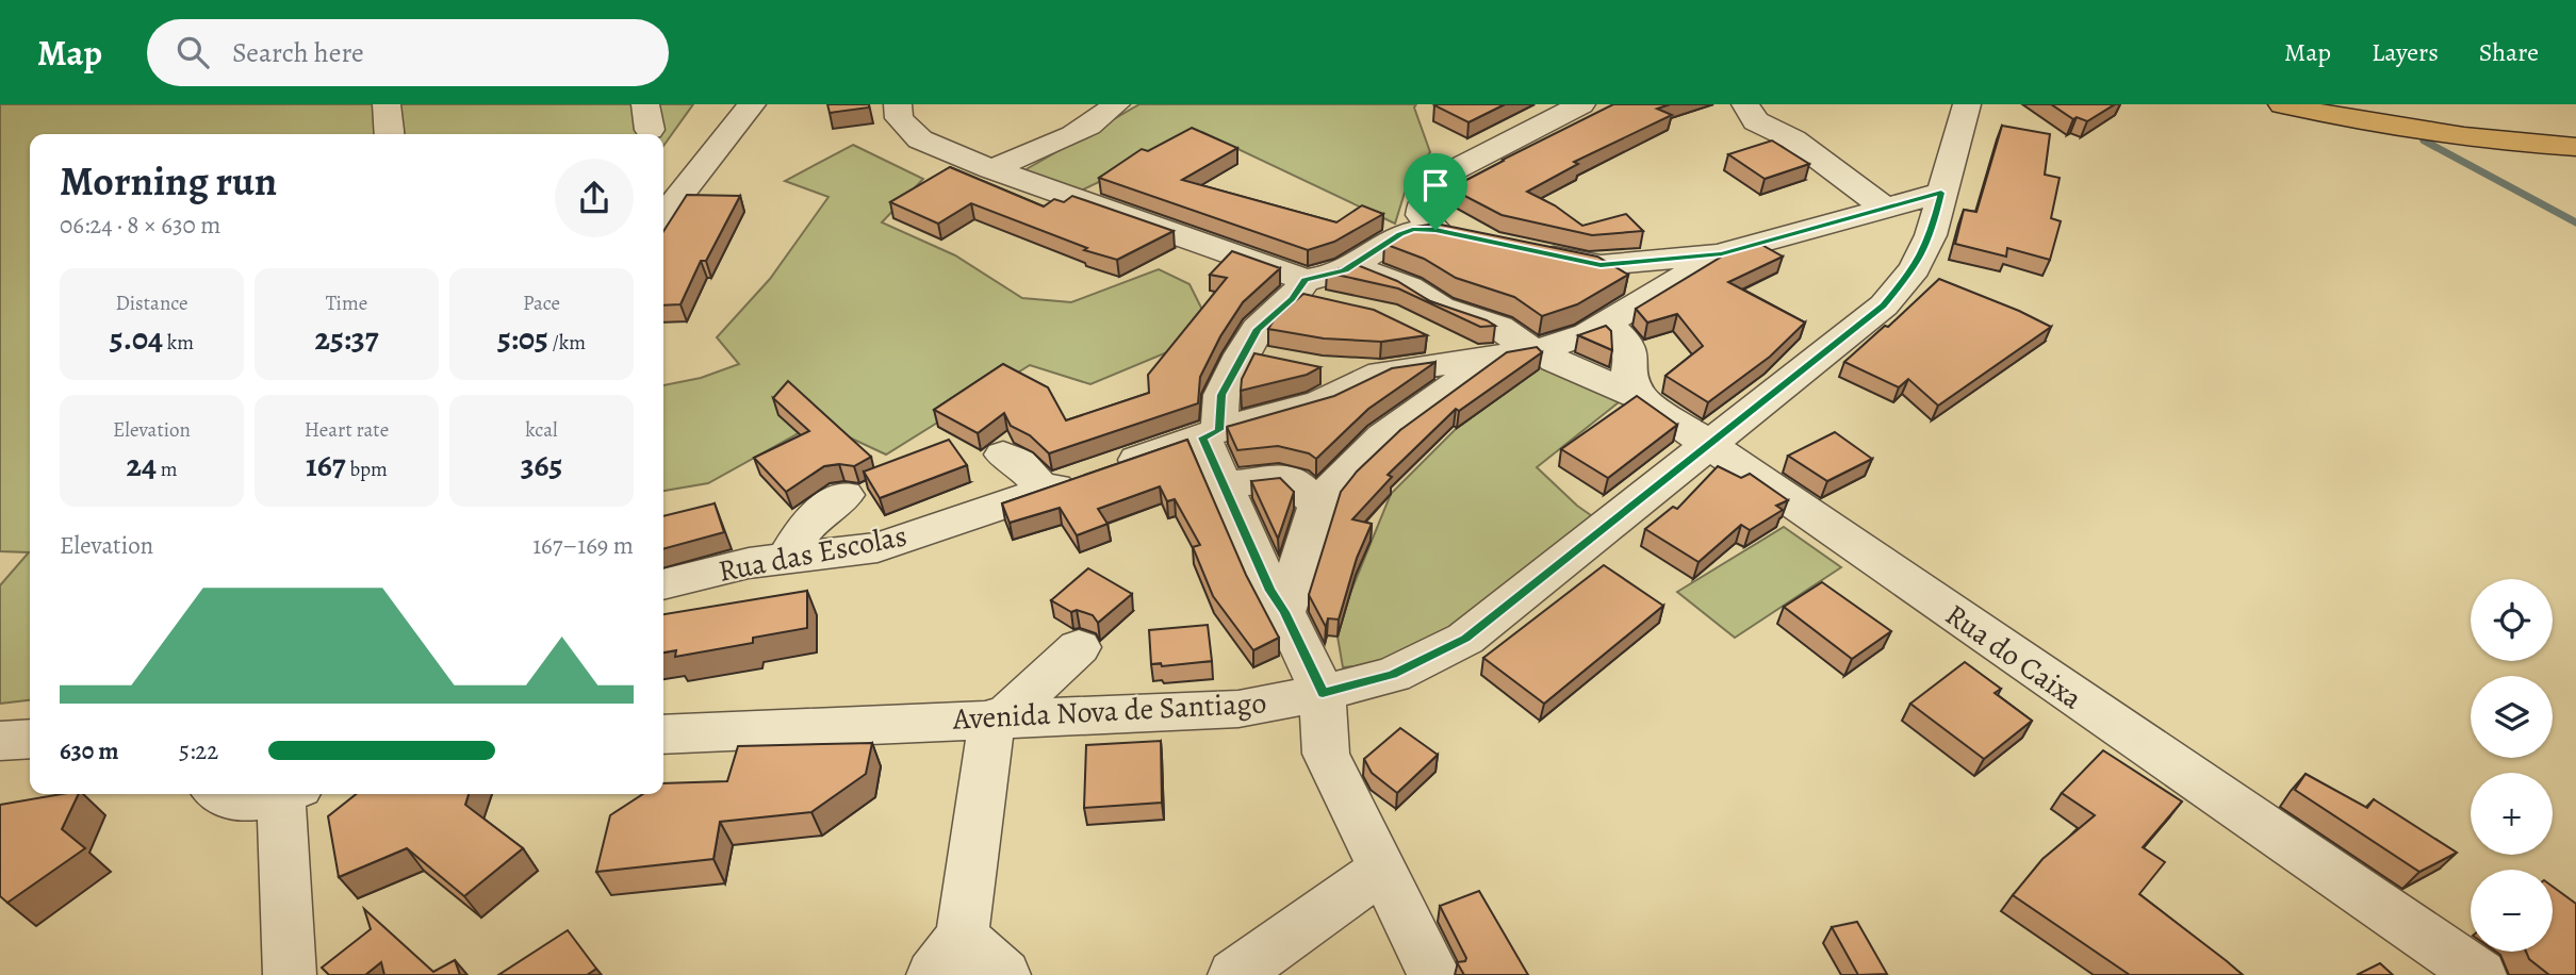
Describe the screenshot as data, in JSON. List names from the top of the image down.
{
  "streets": {
    "street": ["Rua das Escolas", "Rua do Caixa", "Avenida Nova de Santiago"]
  },
  "crossings": [
    ["Rua do Caixa", "Avenida Nova de Santiago"]
  ],
  "page": {
    "header": "Map",
    "search": "Search here",
    "nav": ["Map", "Layers", "Share"],
    "heading": ["Morning run", "06:24 · 8 × 630 m"],
    "stats": [
      ["Distance", "5.04 km"],
      ["Time", "25:37"],
      ["Pace", "5:05 /km"],
      ["Elevation", "24 m"],
      ["Heart rate", "167 bpm"],
      ["kcal", "365"]
    ],
    "chart": ["Elevation", "167–169 m"],
    "map_buttons": ["+", "−"],
    "list": [
      {
        "name": "630 m",
        "note": "5:22"
      }
    ]
  }
}
